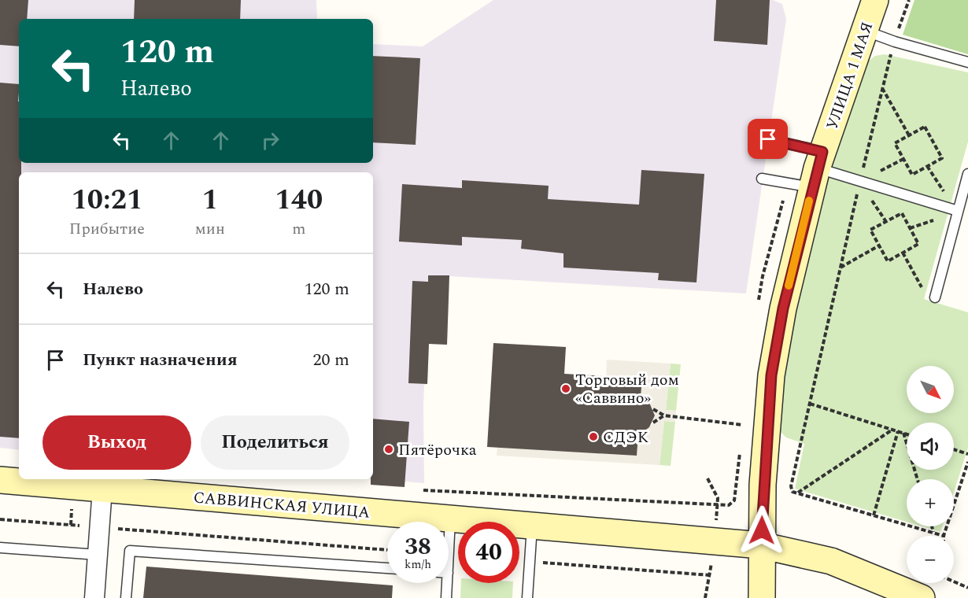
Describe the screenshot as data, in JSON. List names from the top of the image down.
{
  "streets": {
    "main road": ["УЛИЦА 1 МАЯ", "САВВИНСКАЯ УЛИЦА"]
  },
  "crossings": [
    ["УЛИЦА 1 МАЯ", "САВВИНСКАЯ УЛИЦА"]
  ],
  "places": ["Торговый дом «Саввино»", "СДЭК", "Пятёрочка"],
  "north": "bottom right",
  "page": {
    "turn": ["120 m", "Налево"],
    "eta": [
      "10:21",
      "Прибытие",
      "1",
      "мин",
      "140",
      "m"
    ],
    "list": [
      {
        "name": "Налево",
        "value": "120 m"
      },
      {
        "name": "Пункт назначения",
        "value": "20 m"
      }
    ],
    "map_buttons": ["+", "−"],
    "buttons": ["Выход", "Поделиться"],
    "speed": "38 km/h",
    "limit": "40"
  }
}
